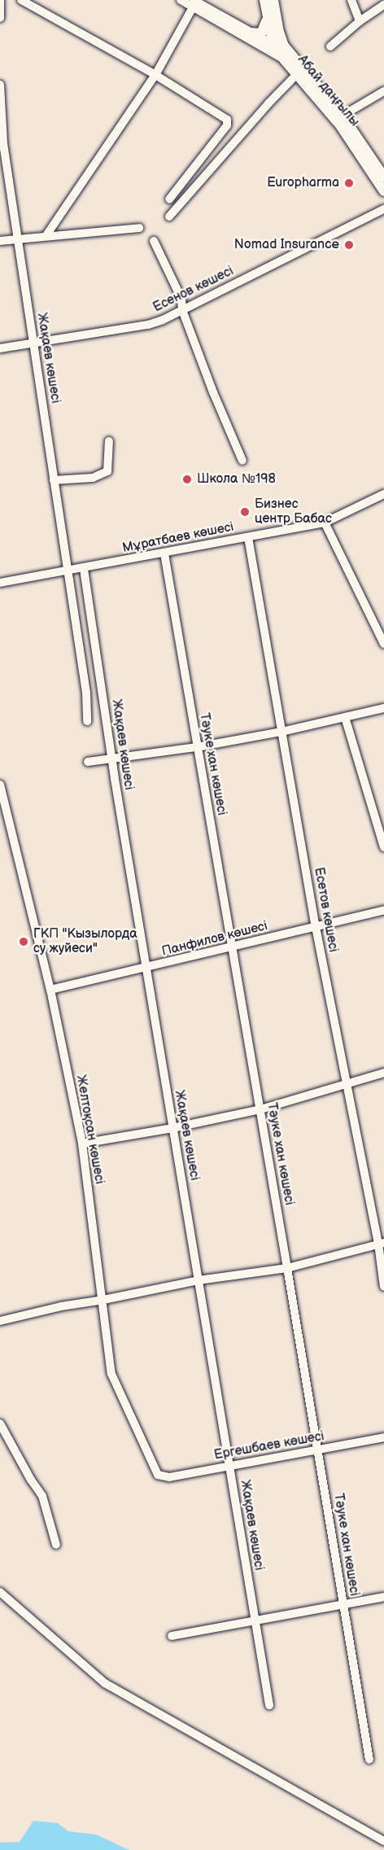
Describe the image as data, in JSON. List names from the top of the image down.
{
  "streets": {
    "main road": ["Абай даңғылы"],
    "street": [
      "Есенов көшесі",
      "Жақаев көшесі",
      "Мұратбаев көшесі",
      "Тәуке хан көшесі",
      "Есетов көшесі",
      "Панфилов көшесі",
      "Желтоқсан көшесі",
      "Ергешбаев көшесі"
    ]
  },
  "crossings": [
    ["Есенов көшесі", "Жақаев көшесі"],
    ["Жақаев көшесі", "Мұратбаев көшесі"],
    ["Жақаев көшесі", "Панфилов көшесі"],
    ["Жақаев көшесі", "Ергешбаев көшесі"],
    ["Мұратбаев көшесі", "Тәуке хан көшесі"],
    ["Мұратбаев көшесі", "Есетов көшесі"],
    ["Тәуке хан көшесі", "Панфилов көшесі"],
    ["Тәуке хан көшесі", "Ергешбаев көшесі"],
    ["Есетов көшесі", "Панфилов көшесі"],
    ["Панфилов көшесі", "Желтоқсан көшесі"],
    ["Желтоқсан көшесі", "Ергешбаев көшесі"]
  ],
  "places": [
    "Europharma",
    "Nomad Insurance",
    "Школа №198",
    "Бизнес центр Бабас",
    "ГКП \"Кызылорда су жуйеси\""
  ]
}
